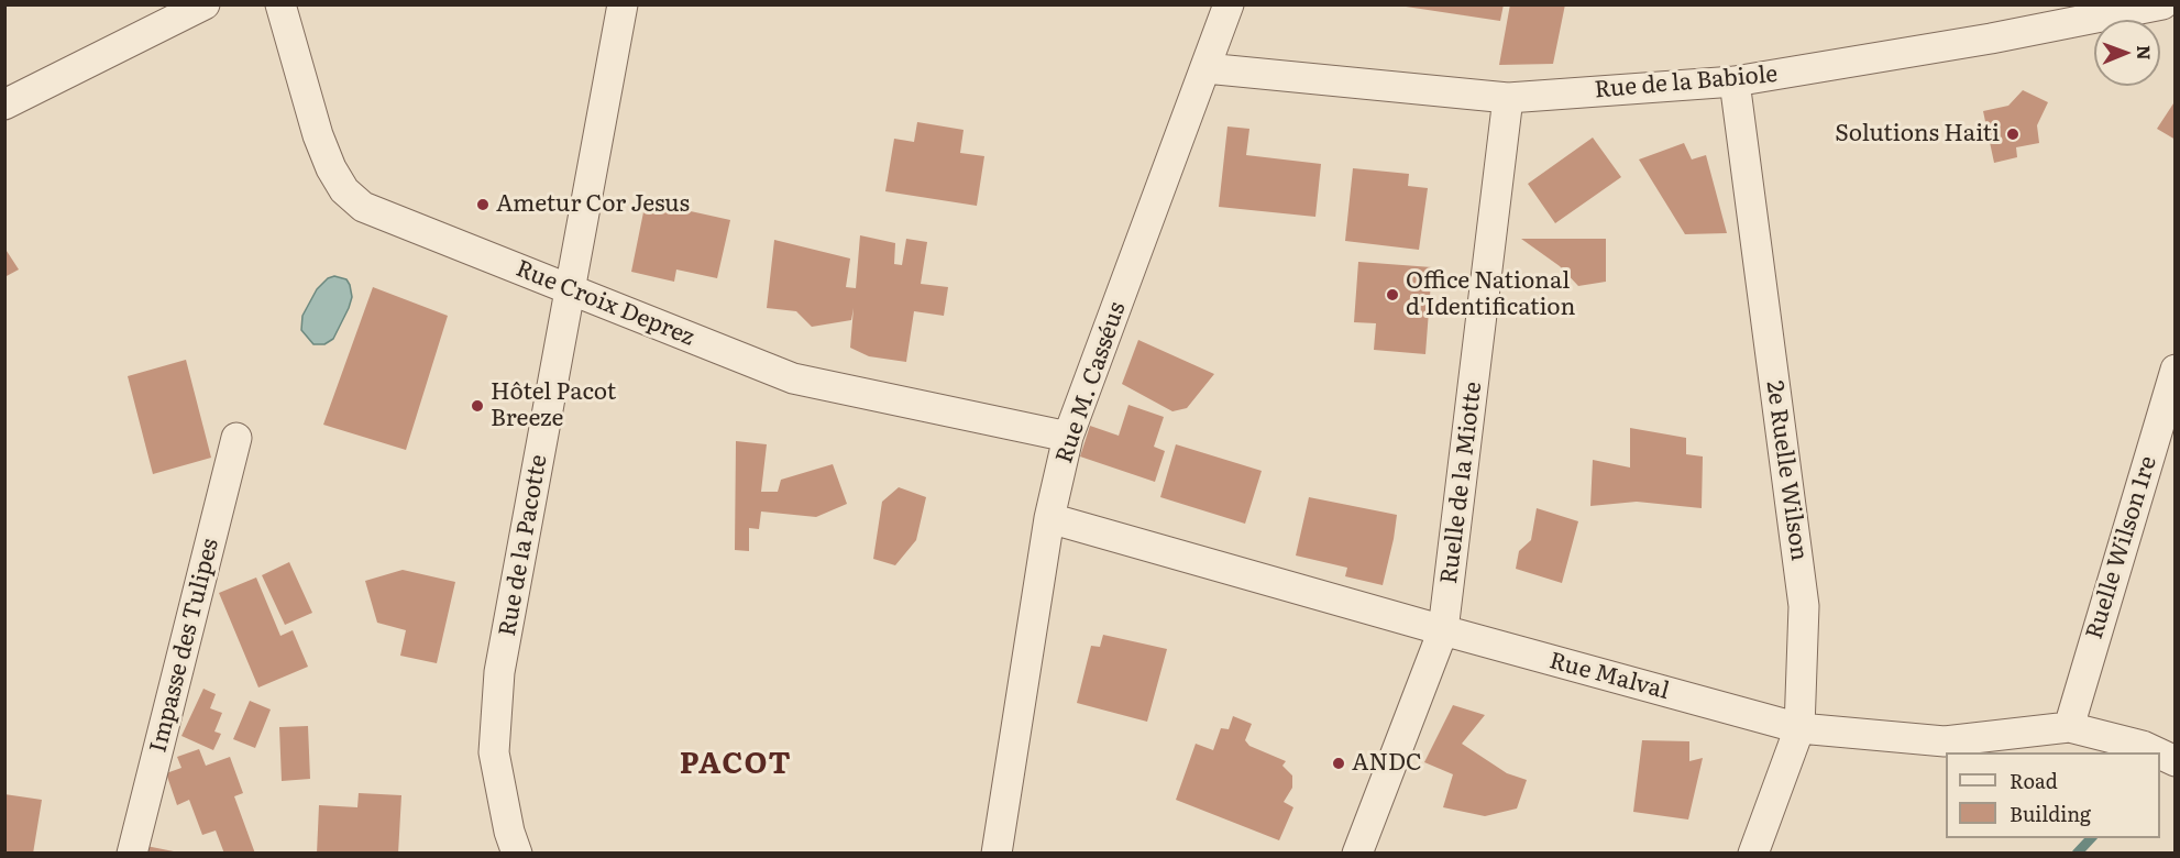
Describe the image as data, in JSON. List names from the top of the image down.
{
  "streets": {
    "street": [
      "Rue de la Babiole",
      "Rue Croix Deprez",
      "Rue M. Casséus",
      "2e Ruelle Wilson",
      "Ruelle de la Miotte",
      "Rue de la Pacotte",
      "Ruelle Wilson 1re",
      "Impasse des Tulipes",
      "Rue Malval"
    ]
  },
  "crossings": [
    ["Rue de la Babiole", "Rue M. Casséus"],
    ["Rue de la Babiole", "2e Ruelle Wilson"],
    ["Rue de la Babiole", "Ruelle de la Miotte"],
    ["Rue Croix Deprez", "Rue M. Casséus"],
    ["Rue Croix Deprez", "Rue de la Pacotte"],
    ["Rue M. Casséus", "Rue Malval"],
    ["2e Ruelle Wilson", "Rue Malval"],
    ["Ruelle de la Miotte", "Rue Malval"],
    ["Ruelle Wilson 1re", "Rue Malval"]
  ],
  "districts": ["PACOT"],
  "places": [
    "Solutions Haiti",
    "Ametur Cor Jesus",
    "Office National d'Identification",
    "Hôtel Pacot Breeze",
    "ANDC"
  ],
  "legend": ["Road", "Building"],
  "north": "right"
}
